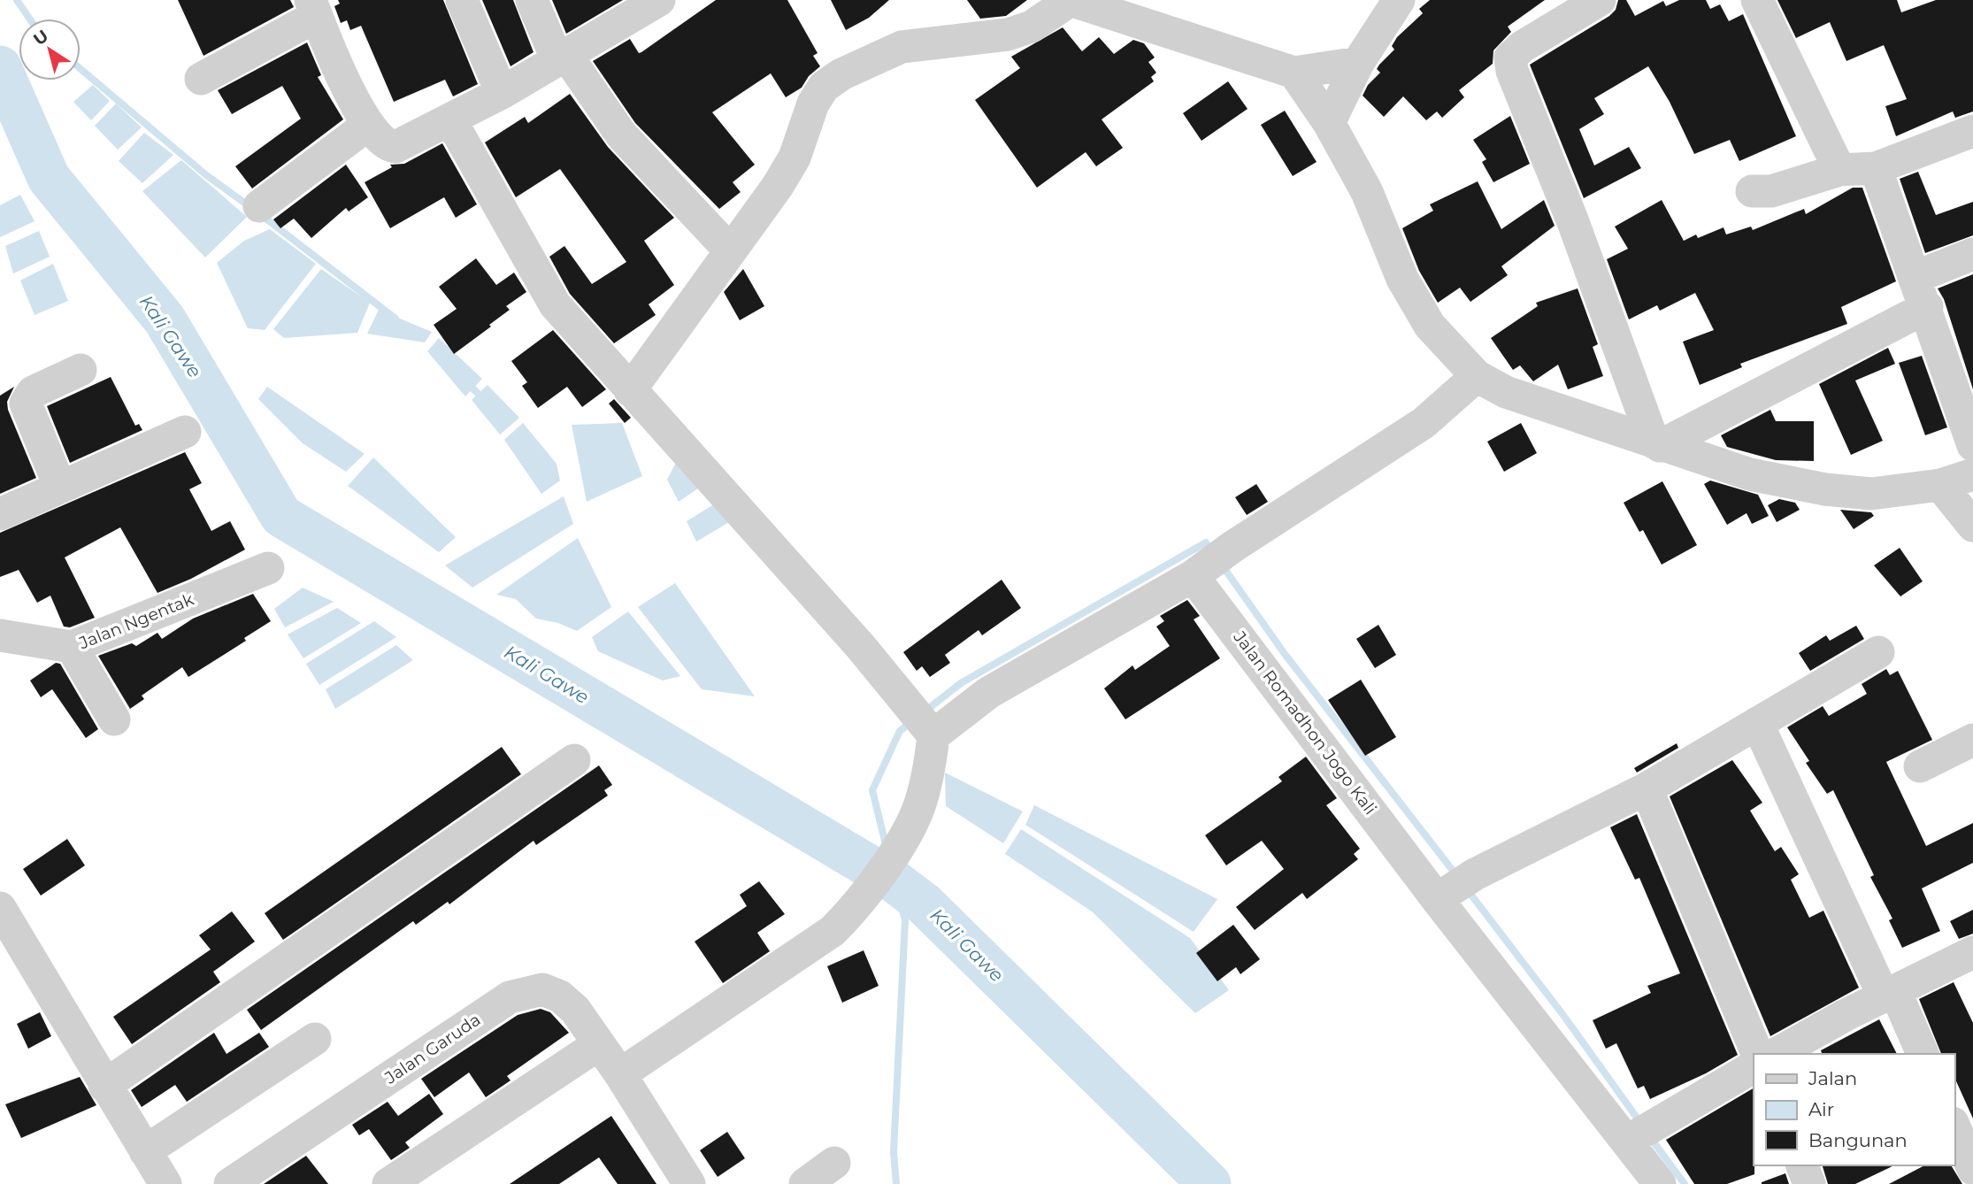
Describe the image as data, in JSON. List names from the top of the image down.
{
  "streets": {
    "street": ["Jalan Ngentak", "Jalan Romadhon Jogo Kali", "Jalan Garuda"]
  },
  "water": ["Kali Gawe"],
  "legend": ["Jalan", "Air", "Bangunan"],
  "north": "top left"
}
